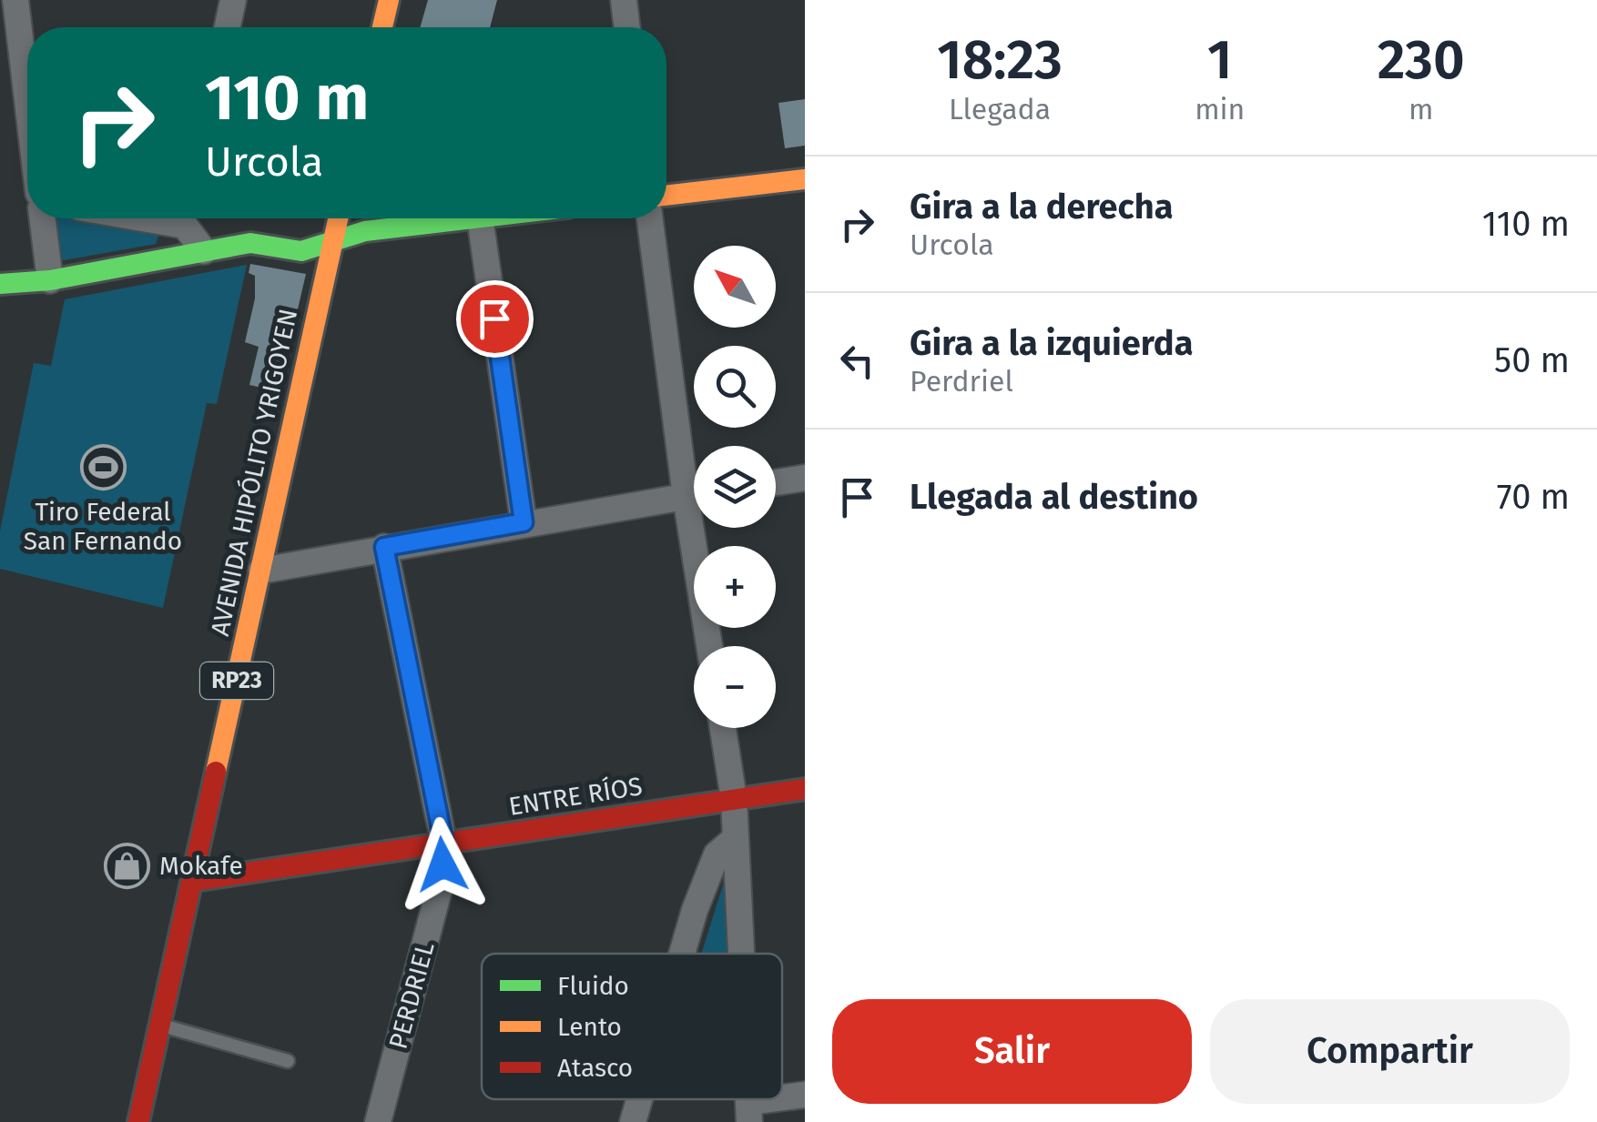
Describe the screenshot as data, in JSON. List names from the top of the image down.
{
  "streets": {
    "main road": ["AVENIDA HIPÓLITO YRIGOYEN", "RP23", "ENTRE RÍOS"],
    "street": ["PERDRIEL"]
  },
  "crossings": [
    ["AVENIDA HIPÓLITO YRIGOYEN", "ENTRE RÍOS"],
    ["ENTRE RÍOS", "PERDRIEL"]
  ],
  "places": {
    "sports": ["Tiro Federal San Fernando"],
    "shop": ["Mokafe"]
  },
  "legend": ["Fluido", "Lento", "Atasco"],
  "north": "top left",
  "page": {
    "eta": [
      "18:23",
      "Llegada",
      "1",
      "min",
      "230",
      "m"
    ],
    "turn": ["110 m", "Urcola"],
    "list": [
      {
        "name": "Gira a la derecha",
        "note": "Urcola",
        "value": "110 m"
      },
      {
        "name": "Gira a la izquierda",
        "note": "Perdriel",
        "value": "50 m"
      },
      {
        "name": "Llegada al destino",
        "value": "70 m"
      }
    ],
    "map_buttons": ["+", "−"],
    "buttons": ["Salir", "Compartir"]
  }
}
